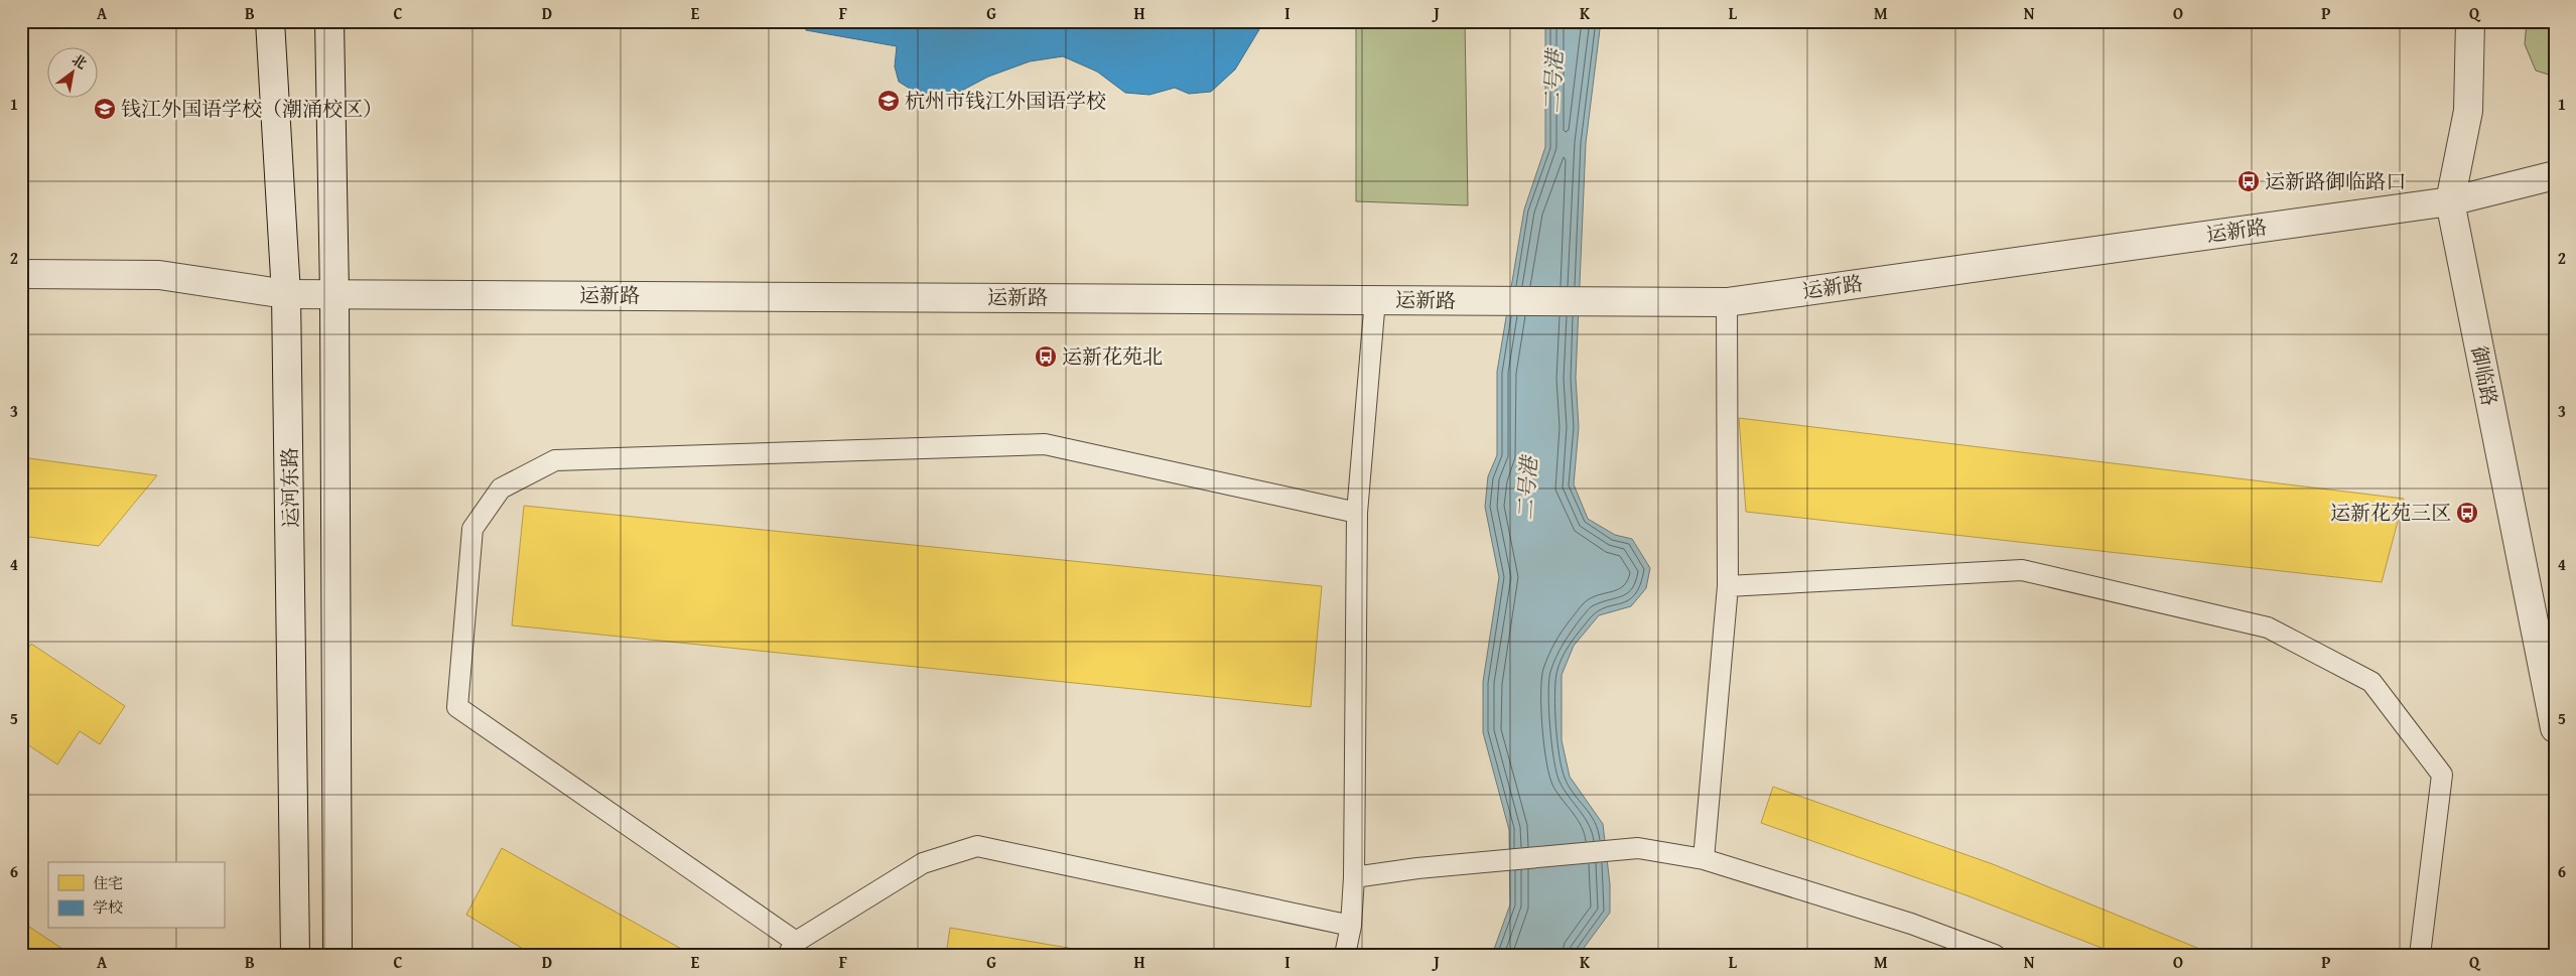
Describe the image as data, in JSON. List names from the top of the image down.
{
  "streets": {
    "street": ["运新路", "御临路", "运河东路"]
  },
  "crossings": [
    ["运新路", "御临路"],
    ["运新路", "运河东路"]
  ],
  "water": ["二号港"],
  "places": {
    "school or university": ["杭州市钱江外国语学校", "钱江外国语学校（潮涌校区）"],
    "bus stop": ["运新路御临路口", "运新花苑北", "运新花苑三区"]
  },
  "legend": ["住宅", "学校"],
  "north": "top right",
  "grid": {
    "columns": [
      "A",
      "B",
      "C",
      "D",
      "E",
      "F",
      "G",
      "H",
      "I",
      "J",
      "K",
      "L",
      "M",
      "N",
      "O",
      "P",
      "Q"
    ],
    "rows": [
      "1",
      "2",
      "3",
      "4",
      "5",
      "6"
    ]
  }
}
